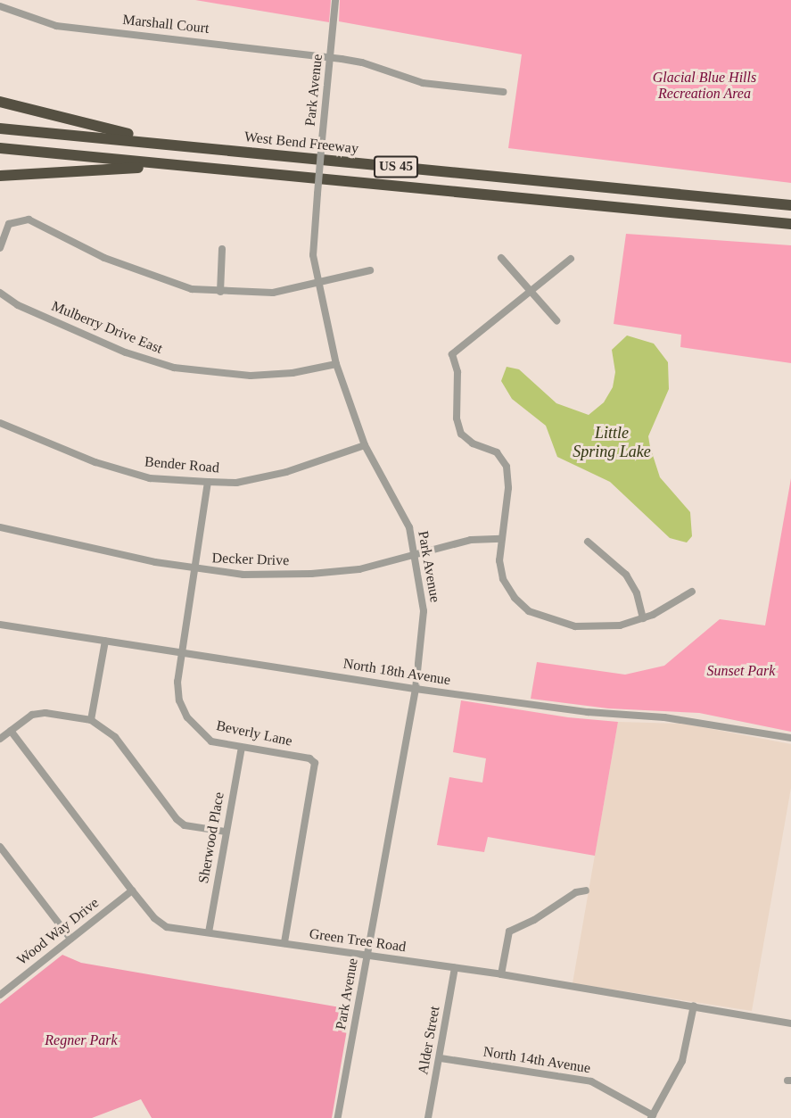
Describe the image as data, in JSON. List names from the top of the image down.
{
  "streets": {
    "highway": ["West Bend Freeway", "US 45"],
    "street": [
      "Marshall Court",
      "Park Avenue",
      "Mulberry Drive East",
      "Bender Road",
      "Decker Drive",
      "North 18th Avenue",
      "Beverly Lane",
      "Sherwood Place",
      "Wood Way Drive",
      "Green Tree Road",
      "Alder Street",
      "North 14th Avenue"
    ]
  },
  "crossings": [
    ["Marshall Court", "Park Avenue"],
    ["Park Avenue", "Mulberry Drive East"],
    ["Park Avenue", "Bender Road"],
    ["Park Avenue", "Decker Drive"],
    ["Park Avenue", "North 18th Avenue"],
    ["Park Avenue", "Green Tree Road"],
    ["Bender Road", "Beverly Lane"],
    ["Decker Drive", "Beverly Lane"],
    ["North 18th Avenue", "Beverly Lane"],
    ["Beverly Lane", "Sherwood Place"],
    ["Beverly Lane", "Green Tree Road"],
    ["Sherwood Place", "Green Tree Road"],
    ["Wood Way Drive", "Green Tree Road"],
    ["Green Tree Road", "Alder Street"],
    ["Alder Street", "North 14th Avenue"]
  ],
  "water": ["Little Spring Lake"],
  "parks": ["Glacial Blue Hills Recreation Area", "Sunset Park", "Regner Park"]
}
